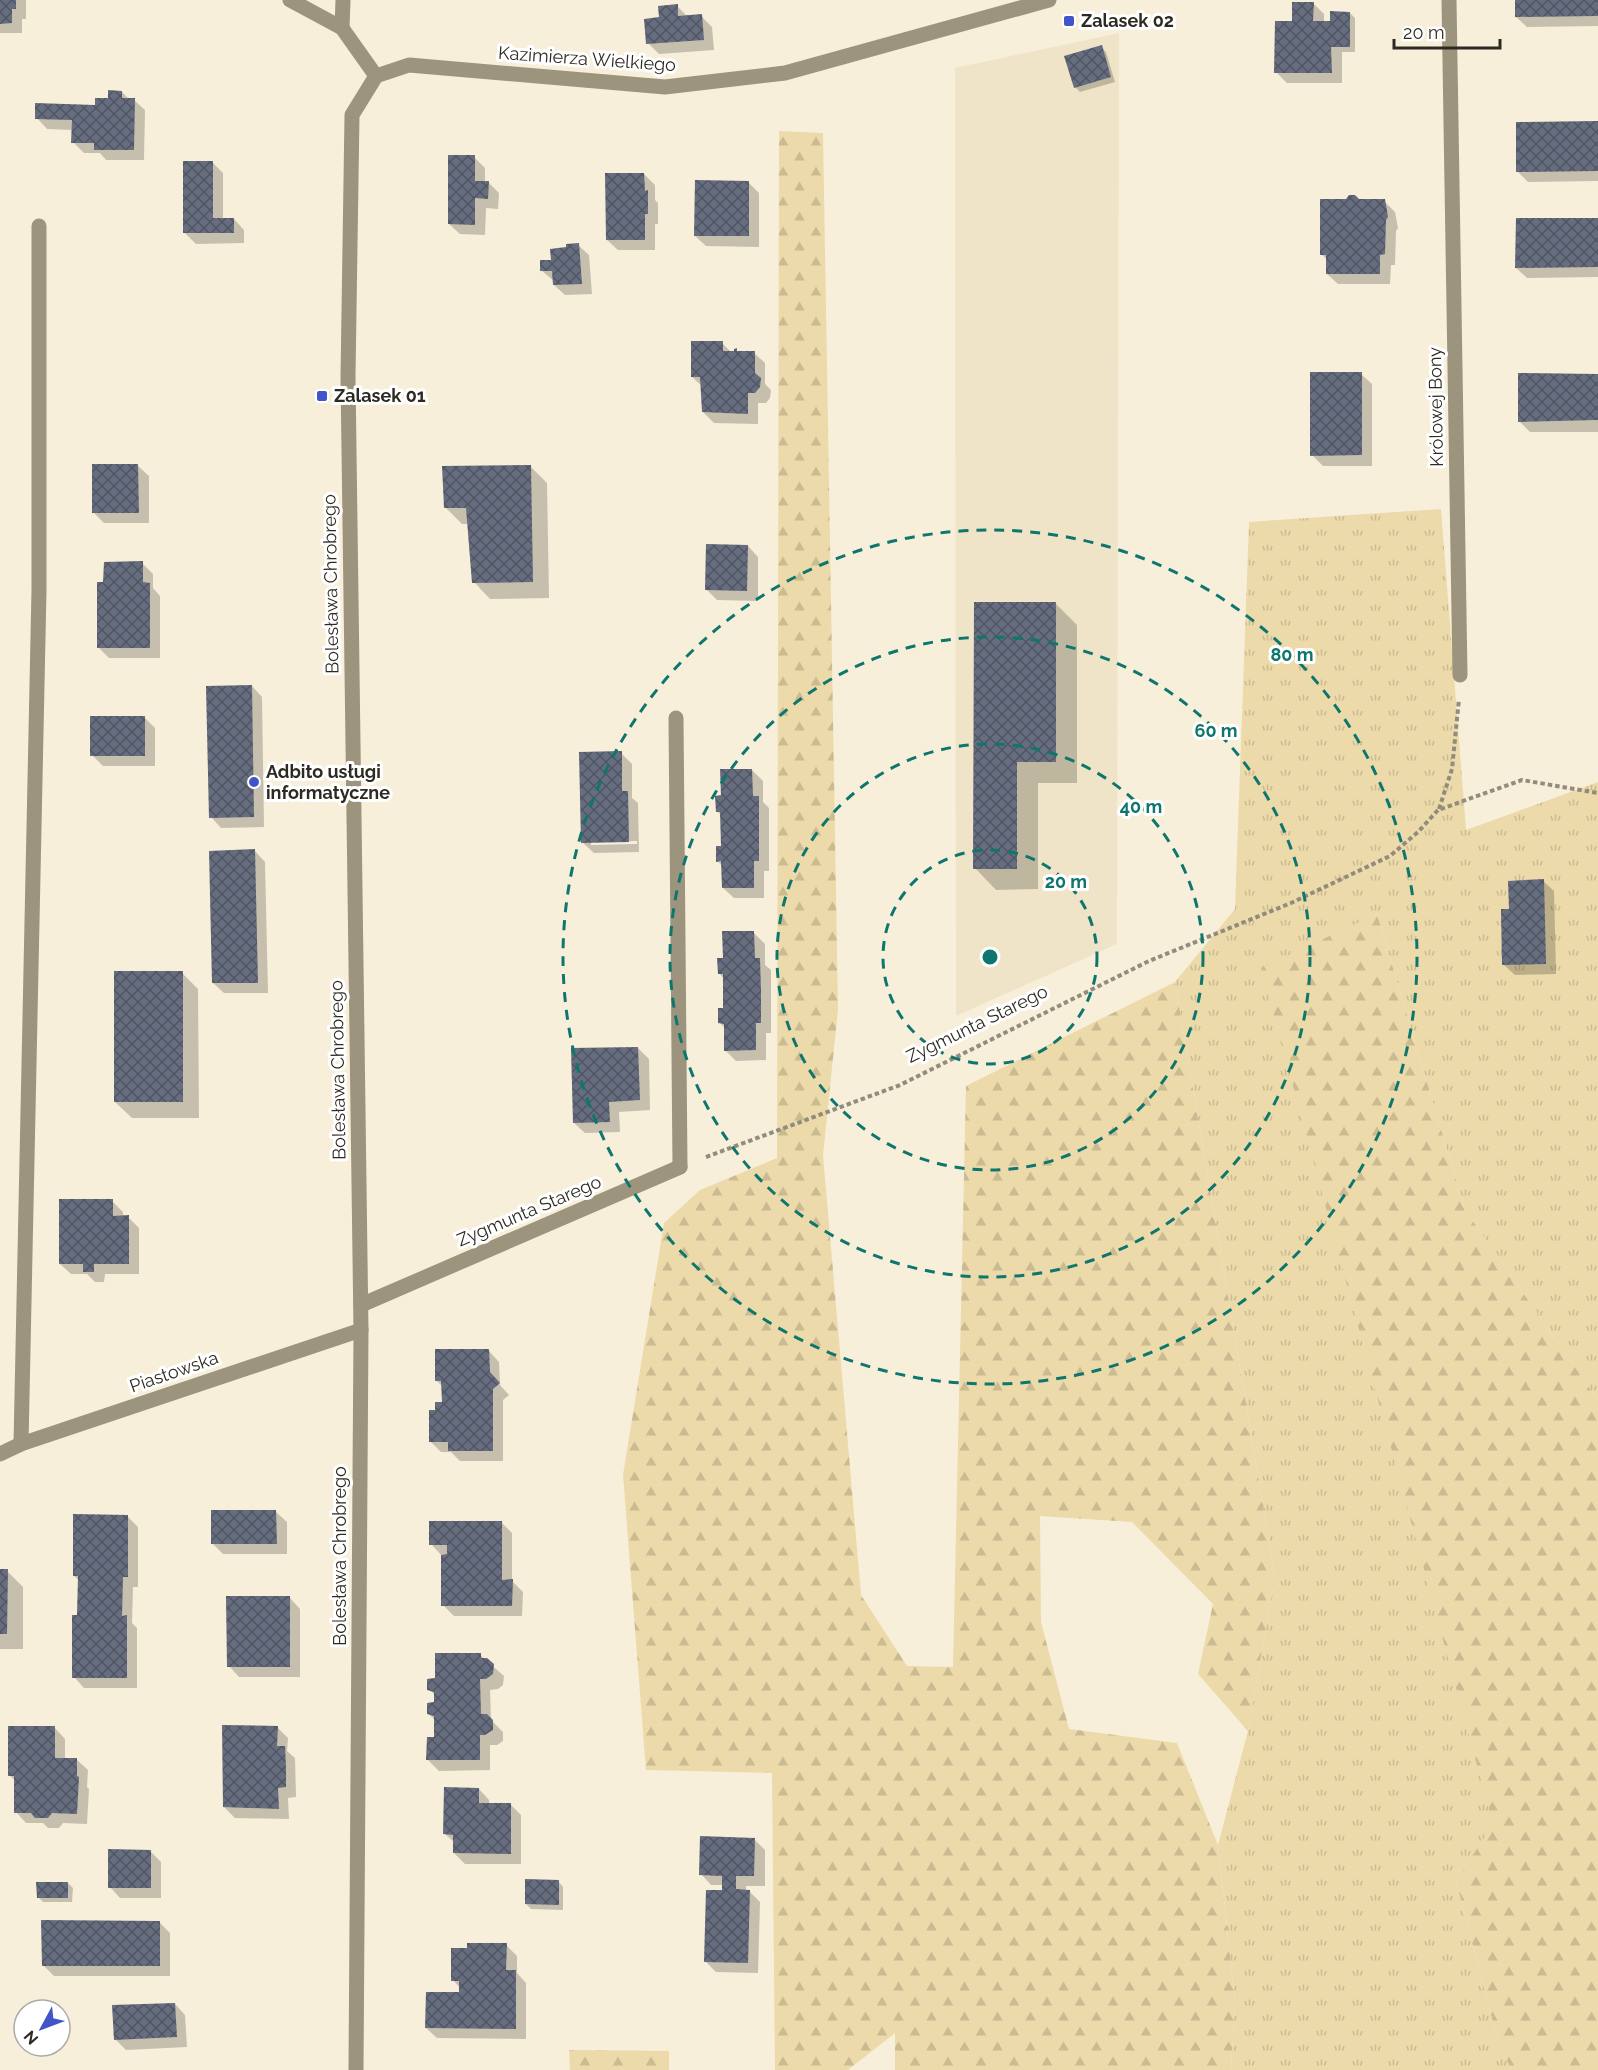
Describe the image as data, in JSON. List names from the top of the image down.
{
  "streets": {
    "street": [
      "Kazimierza Wielkiego",
      "Królowej Bony",
      "Bolesława Chrobrego",
      "Zygmunta Starego",
      "Piastowska"
    ]
  },
  "crossings": [
    ["Kazimierza Wielkiego", "Bolesława Chrobrego"],
    ["Bolesława Chrobrego", "Zygmunta Starego"],
    ["Bolesława Chrobrego", "Piastowska"]
  ],
  "places": {
    "transit": ["Zalasek 02", "Zalasek 01"],
    "other": ["Adbito usługi informatyczne"]
  },
  "scale_bar": "20 m",
  "north": "bottom left",
  "rings": [
    "80 m",
    "60 m",
    "40 m",
    "20 m"
  ]
}
